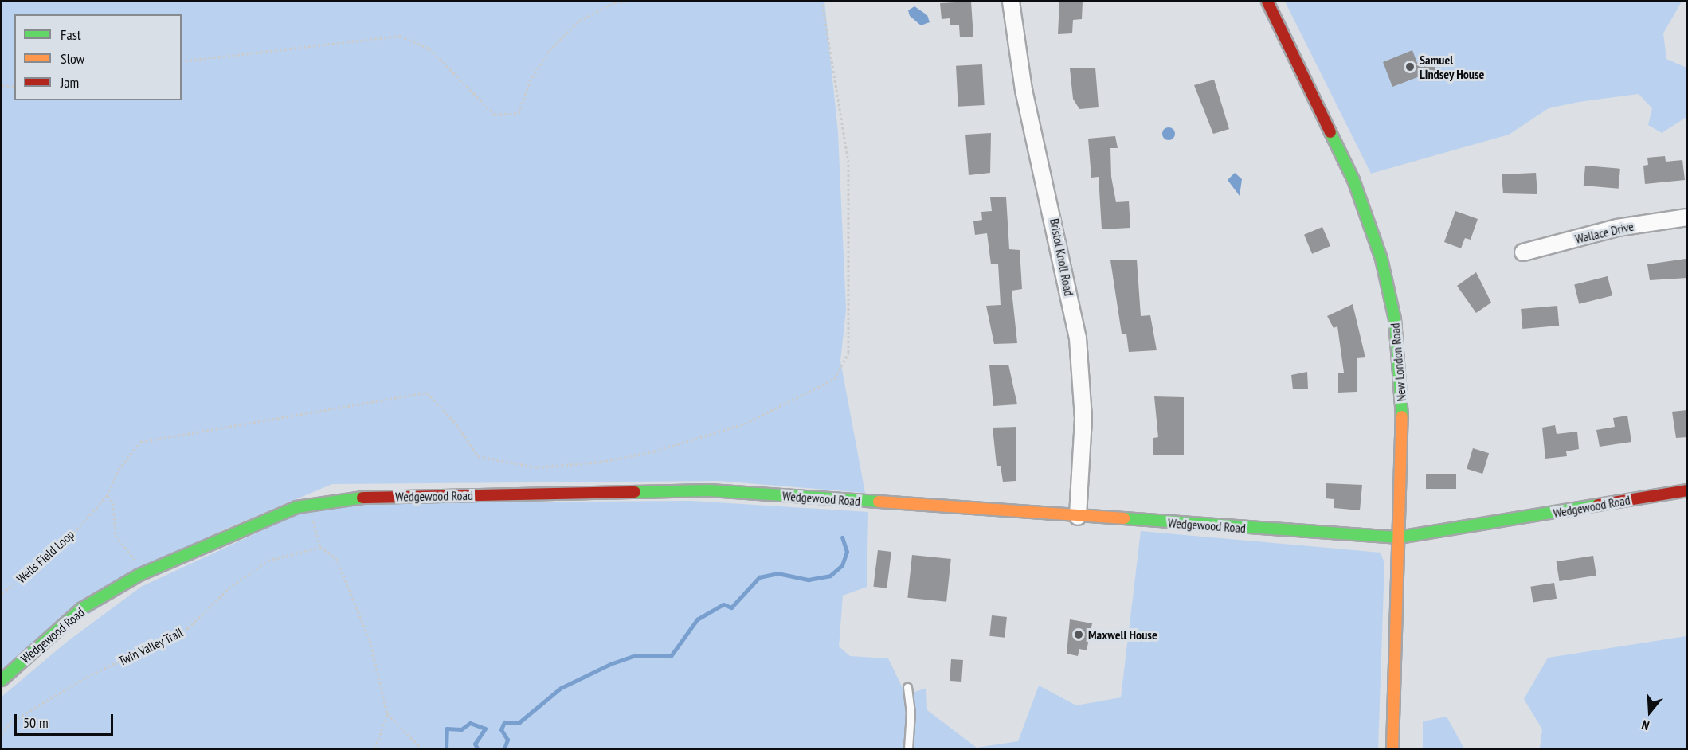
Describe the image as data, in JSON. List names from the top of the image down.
{
  "streets": {
    "street": [
      "Wallace Drive",
      "Bristol Knoll Road",
      "New London Road",
      "Wedgewood Road"
    ],
    "path": ["Wells Field Loop", "Twin Valley Trail"]
  },
  "crossings": [
    ["Bristol Knoll Road", "Wedgewood Road"],
    ["New London Road", "Wedgewood Road"]
  ],
  "places": ["Samuel Lindsey House", "Maxwell House"],
  "legend": ["Fast", "Slow", "Jam"],
  "scale_bar": "50 m",
  "north": "bottom"
}
